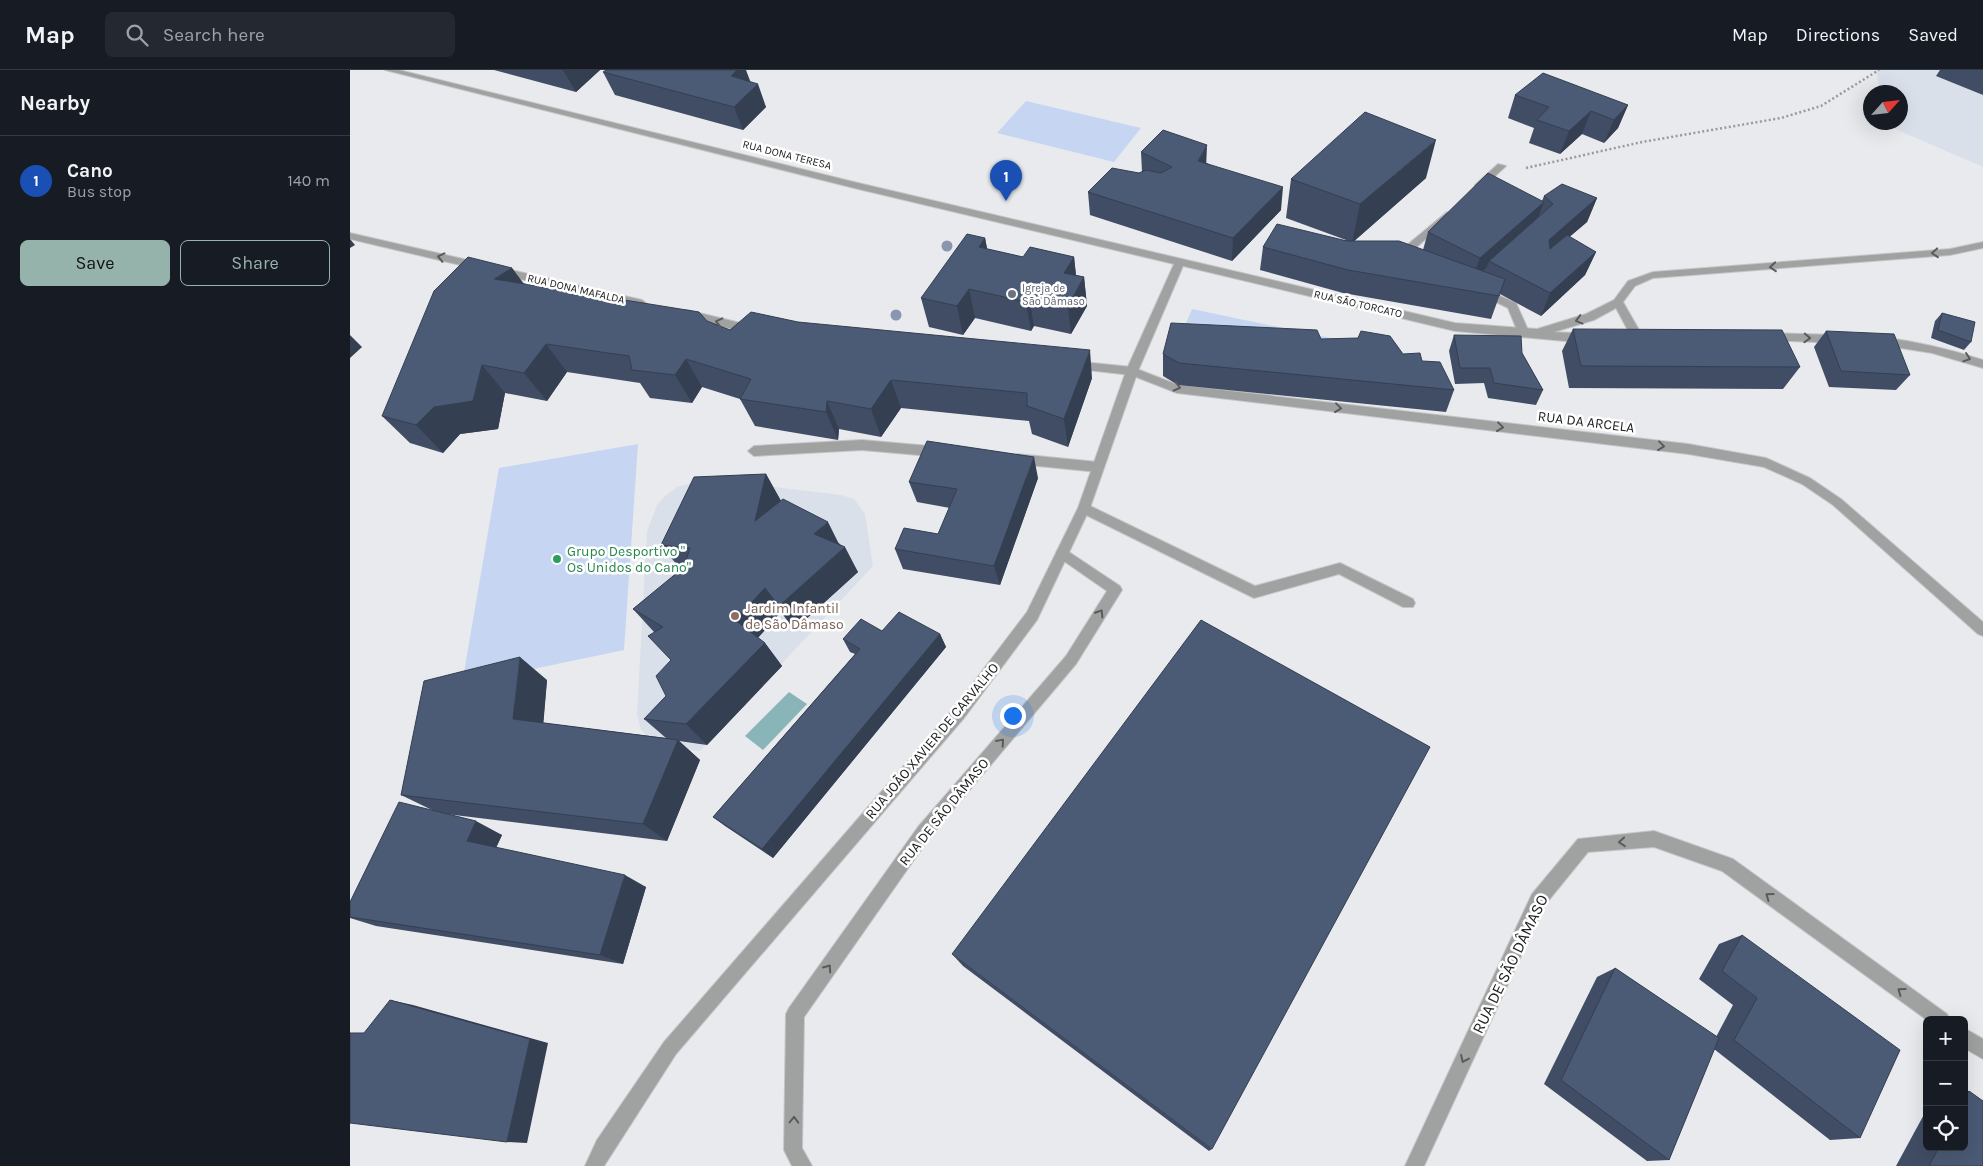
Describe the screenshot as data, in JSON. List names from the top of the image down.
{
  "streets": {
    "street": [
      "RUA DONA TERESA",
      "RUA DONA MAFALDA",
      "RUA SÃO TORCATO",
      "RUA DA ARCELA",
      "RUA JOÃO XAVIER DE CARVALHO",
      "RUA DE SÃO DÂMASO"
    ]
  },
  "crossings": [
    ["RUA DONA TERESA", "RUA SÃO TORCATO"],
    ["RUA DONA TERESA", "RUA JOÃO XAVIER DE CARVALHO"],
    ["RUA SÃO TORCATO", "RUA JOÃO XAVIER DE CARVALHO"],
    ["RUA DA ARCELA", "RUA JOÃO XAVIER DE CARVALHO"],
    ["RUA JOÃO XAVIER DE CARVALHO", "RUA DE SÃO DÂMASO"]
  ],
  "one_way": ["RUA DONA MAFALDA", "RUA DA ARCELA"],
  "places": ["Igreja de São Dâmaso", "Grupo Desportivo \" Os Unidos do Cano\"", "Jardim Infantil de São Dâmaso"],
  "north": "top right",
  "page": {
    "header": "Map",
    "search": "Search here",
    "nav": ["Map", "Directions", "Saved"],
    "heading": "Nearby",
    "list": [
      {
        "mark": "1",
        "name": "Cano",
        "note": "Bus stop",
        "value": "140 m"
      }
    ],
    "pins": "1",
    "buttons": ["Save", "Share"],
    "map_buttons": ["+", "−"]
  }
}
